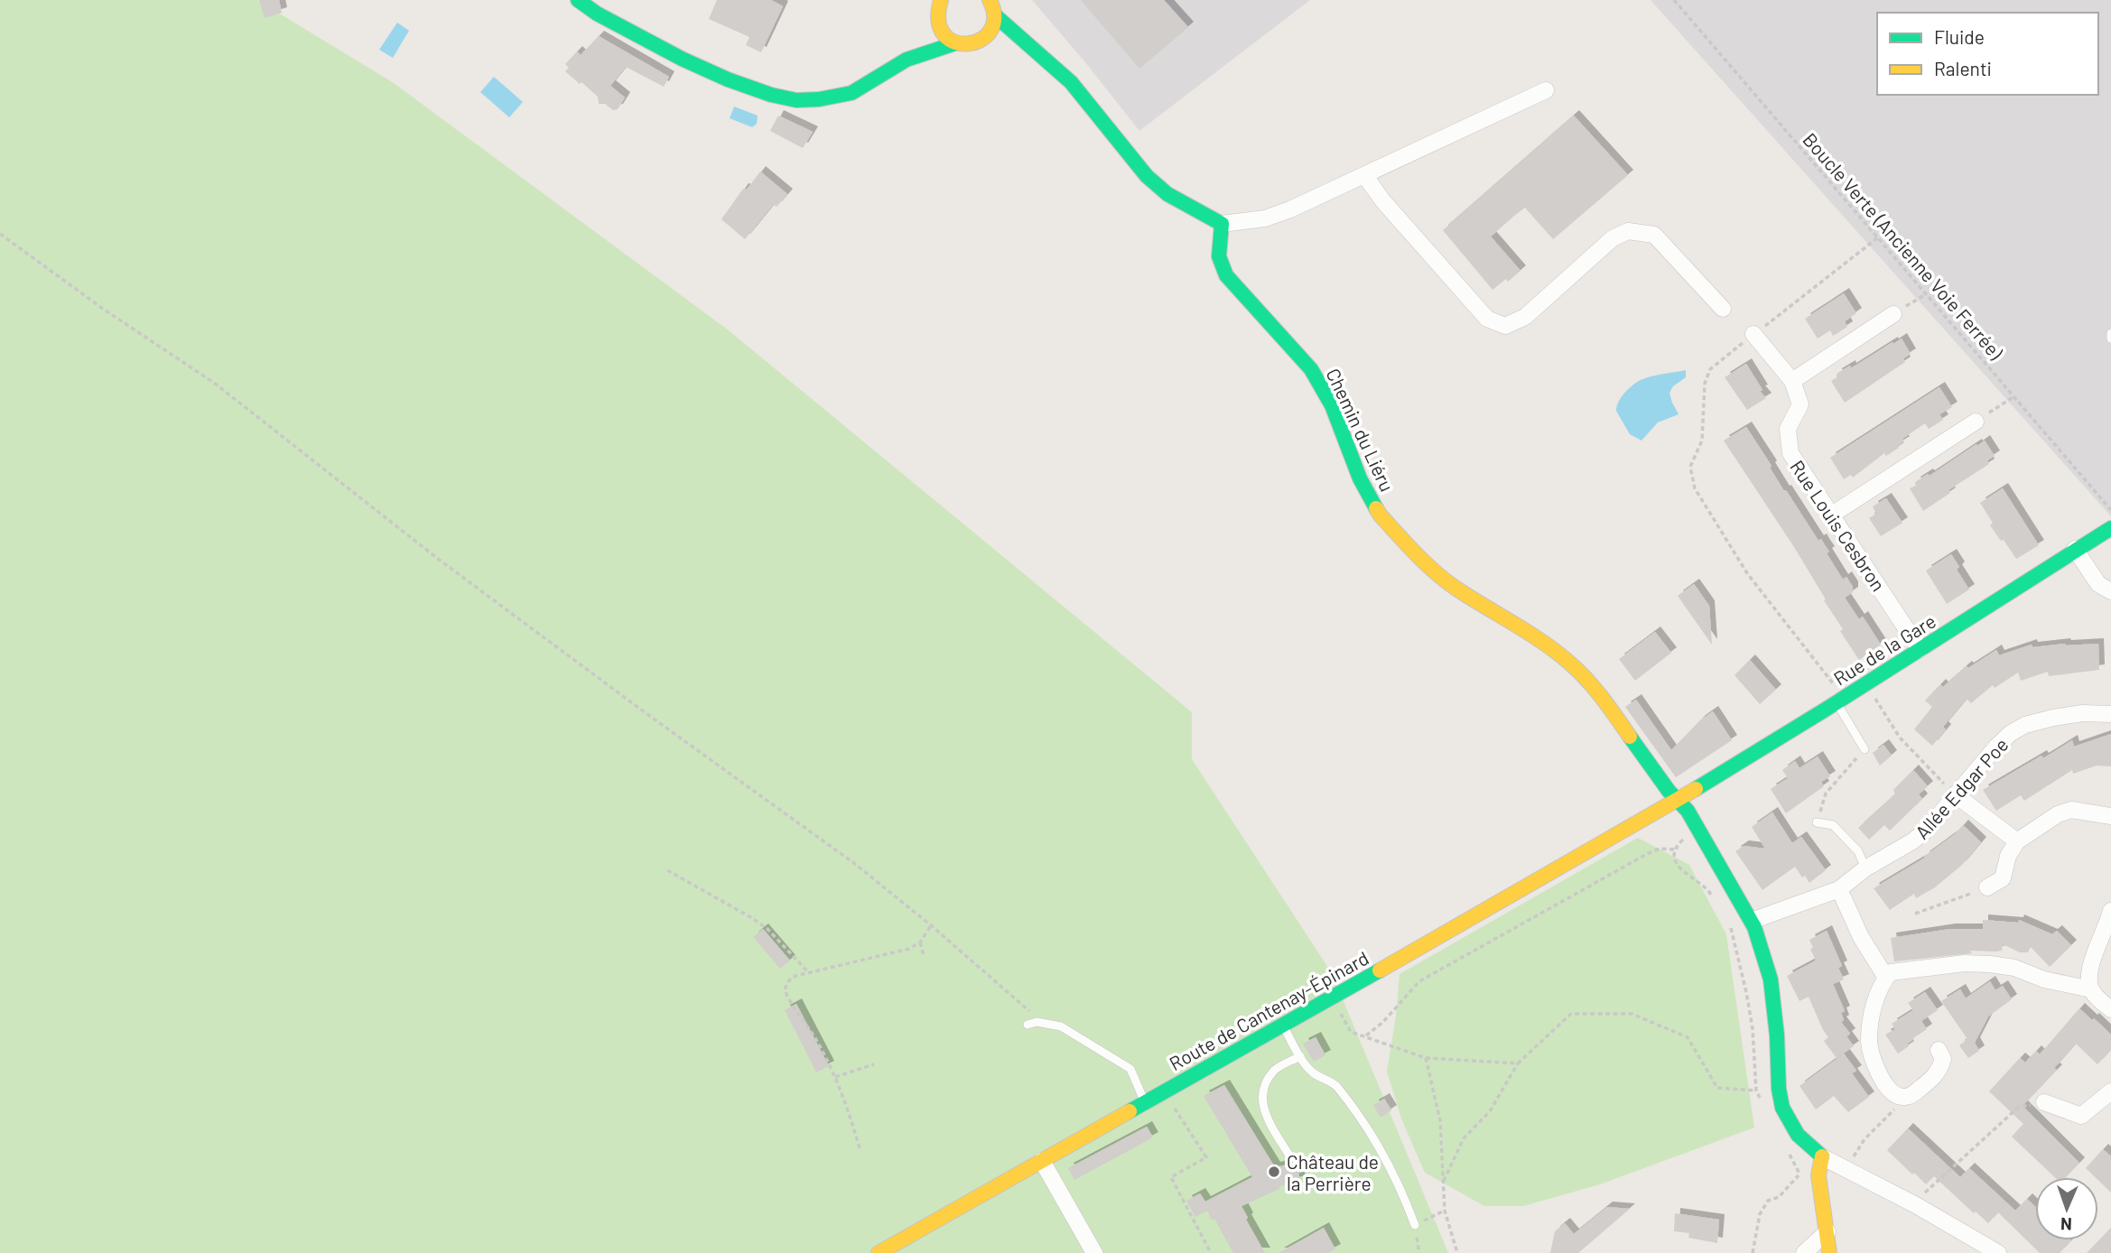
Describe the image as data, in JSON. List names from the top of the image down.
{
  "streets": {
    "street": [
      "Chemin du Liéru",
      "Rue Louis Cesbron",
      "Rue de la Gare",
      "Allée Edgar Poe",
      "Route de Cantenay-Épinard"
    ],
    "path": ["Boucle Verte (Ancienne Voie Ferrée)"]
  },
  "crossings": [
    ["Chemin du Liéru", "Rue de la Gare"],
    ["Chemin du Liéru", "Allée Edgar Poe"],
    ["Chemin du Liéru", "Route de Cantenay-Épinard"],
    ["Rue Louis Cesbron", "Rue de la Gare"],
    ["Rue de la Gare", "Route de Cantenay-Épinard"]
  ],
  "places": ["Château de la Perrière"],
  "legend": ["Fluide", "Ralenti"],
  "north": "bottom"
}
